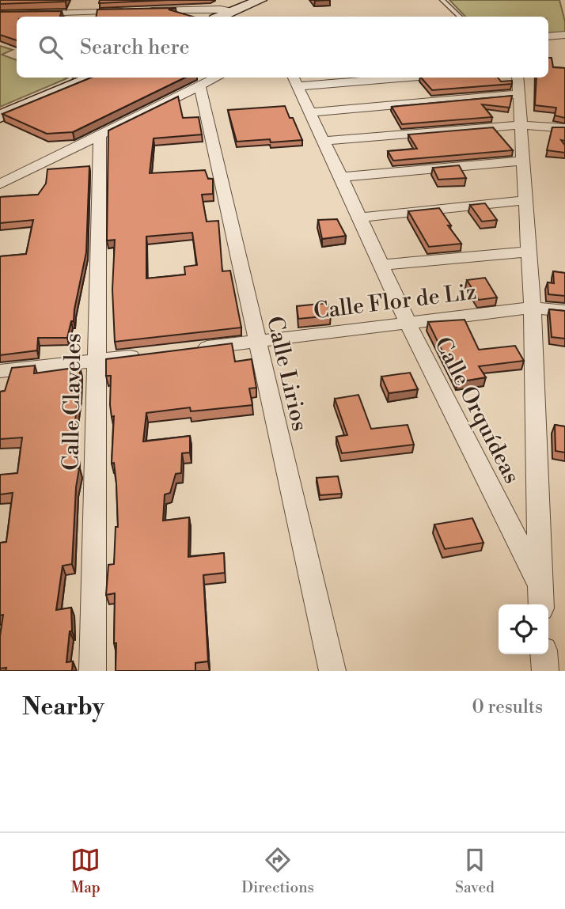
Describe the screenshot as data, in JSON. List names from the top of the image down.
{
  "streets": {
    "street": [
      "Calle Flor de Liz",
      "Calle Lirios",
      "Calle Claveles",
      "Calle Orquídeas"
    ]
  },
  "crossings": [
    ["Calle Flor de Liz", "Calle Lirios"],
    ["Calle Flor de Liz", "Calle Orquídeas"]
  ],
  "page": {
    "search": "Search here",
    "heading": ["Nearby", "0 results"],
    "nav": ["Map", "Directions", "Saved"]
  }
}
